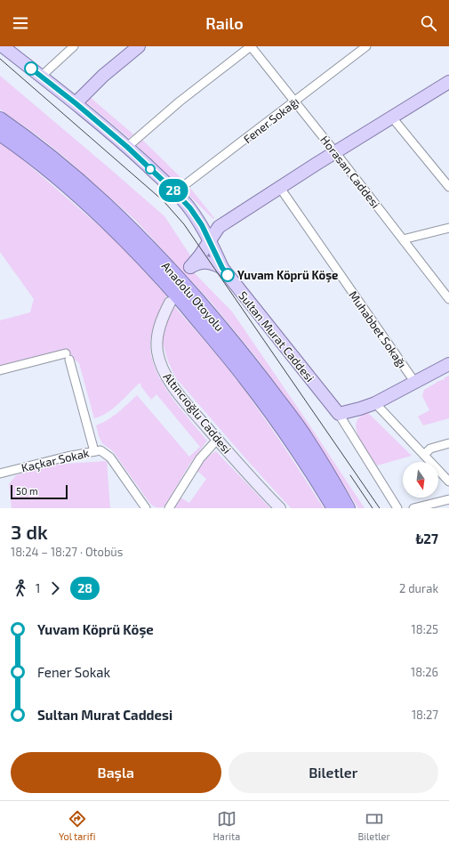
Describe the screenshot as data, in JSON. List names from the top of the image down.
{
  "streets": {
    "highway": ["Anadolu Otoyolu"],
    "main road": ["Sultan Murat Caddesi"],
    "street": [
      "Fener Sokağı",
      "Horasan Caddesi",
      "Muhabbet Sokağı",
      "Altıncıoğlu Caddesi",
      "Kaçkar Sokak"
    ]
  },
  "crossings": [
    ["Fener Sokağı", "Horasan Caddesi"],
    ["Fener Sokağı", "Sultan Murat Caddesi"]
  ],
  "places": ["Yuvam Köprü Köşe"],
  "lines": ["bus line 28"],
  "scale_bar": "50 m",
  "north": "bottom",
  "page": {
    "header": "Railo",
    "on_map": "28",
    "scale": "50 m",
    "heading": ["3 dk", "18:24 – 18:27 · Otobüs", "₺27"],
    "legs": ["1", "28", "2 durak"],
    "list": [
      {
        "name": "Yuvam Köprü Köşe",
        "value": "18:25"
      },
      {
        "name": "Fener Sokak",
        "value": "18:26"
      },
      {
        "name": "Sultan Murat Caddesi",
        "value": "18:27"
      }
    ],
    "buttons": ["Başla", "Biletler"],
    "tabs": ["Yol tarifi", "Harita", "Biletler"]
  }
}
